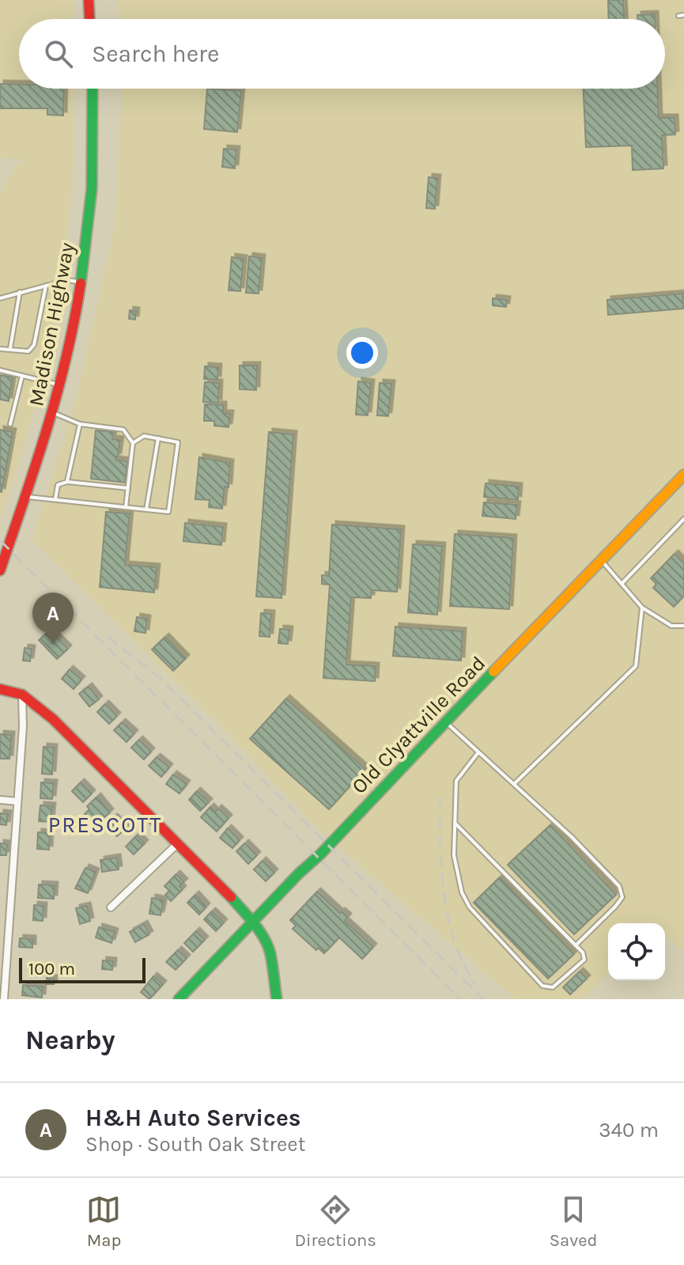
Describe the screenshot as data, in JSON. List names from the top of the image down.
{
  "streets": {
    "main road": ["Madison Highway", "Old Clyattville Road"]
  },
  "districts": ["PRESCOTT"],
  "scale_bar": "100 m",
  "page": {
    "search": "Search here",
    "pins": "A",
    "scale": "100 m",
    "heading": "Nearby",
    "list": [
      {
        "mark": "A",
        "name": "H&H Auto Services",
        "note": "Shop · South Oak Street",
        "value": "340 m"
      }
    ],
    "nav": ["Map", "Directions", "Saved"]
  }
}
